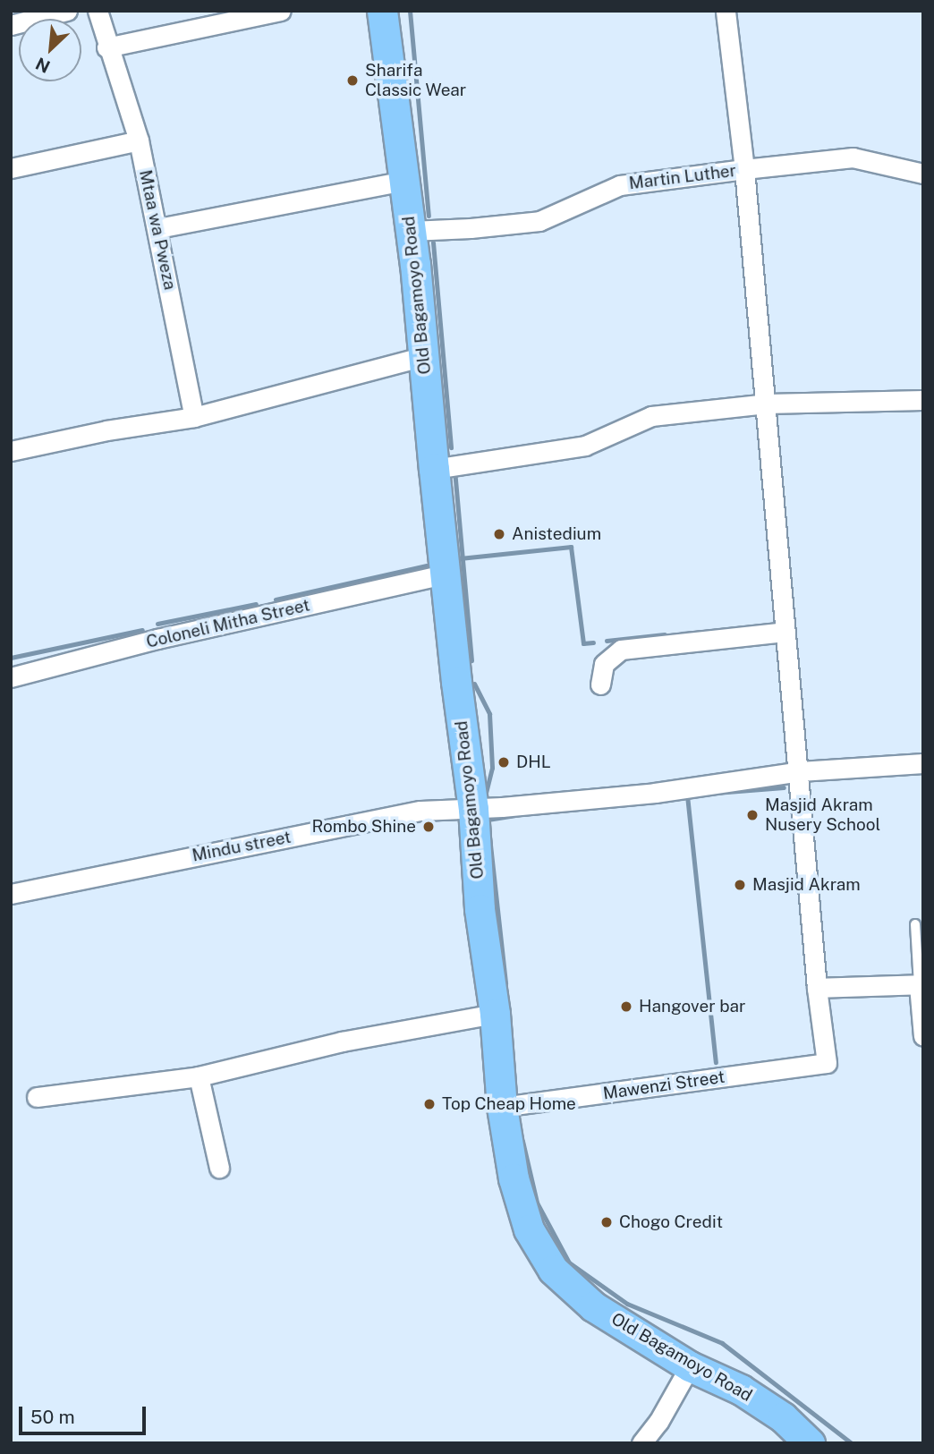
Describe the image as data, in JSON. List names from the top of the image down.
{
  "streets": {
    "main road": ["Old Bagamoyo Road"],
    "street": [
      "Martin Luther",
      "Mtaa wa Pweza",
      "Coloneli Mitha Street",
      "Mindu street",
      "Mawenzi Street"
    ]
  },
  "crossings": [
    ["Martin Luther", "Old Bagamoyo Road"],
    ["Old Bagamoyo Road", "Coloneli Mitha Street"],
    ["Old Bagamoyo Road", "Mindu street"],
    ["Old Bagamoyo Road", "Mawenzi Street"]
  ],
  "places": [
    "Sharifa Classic Wear",
    "Anistedium",
    "DHL",
    "Masjid Akram Nusery School",
    "Rombo Shine",
    "Masjid Akram",
    "Hangover bar",
    "Top Cheap Home",
    "Chogo Credit"
  ],
  "scale_bar": "50 m",
  "north": "bottom left"
}
